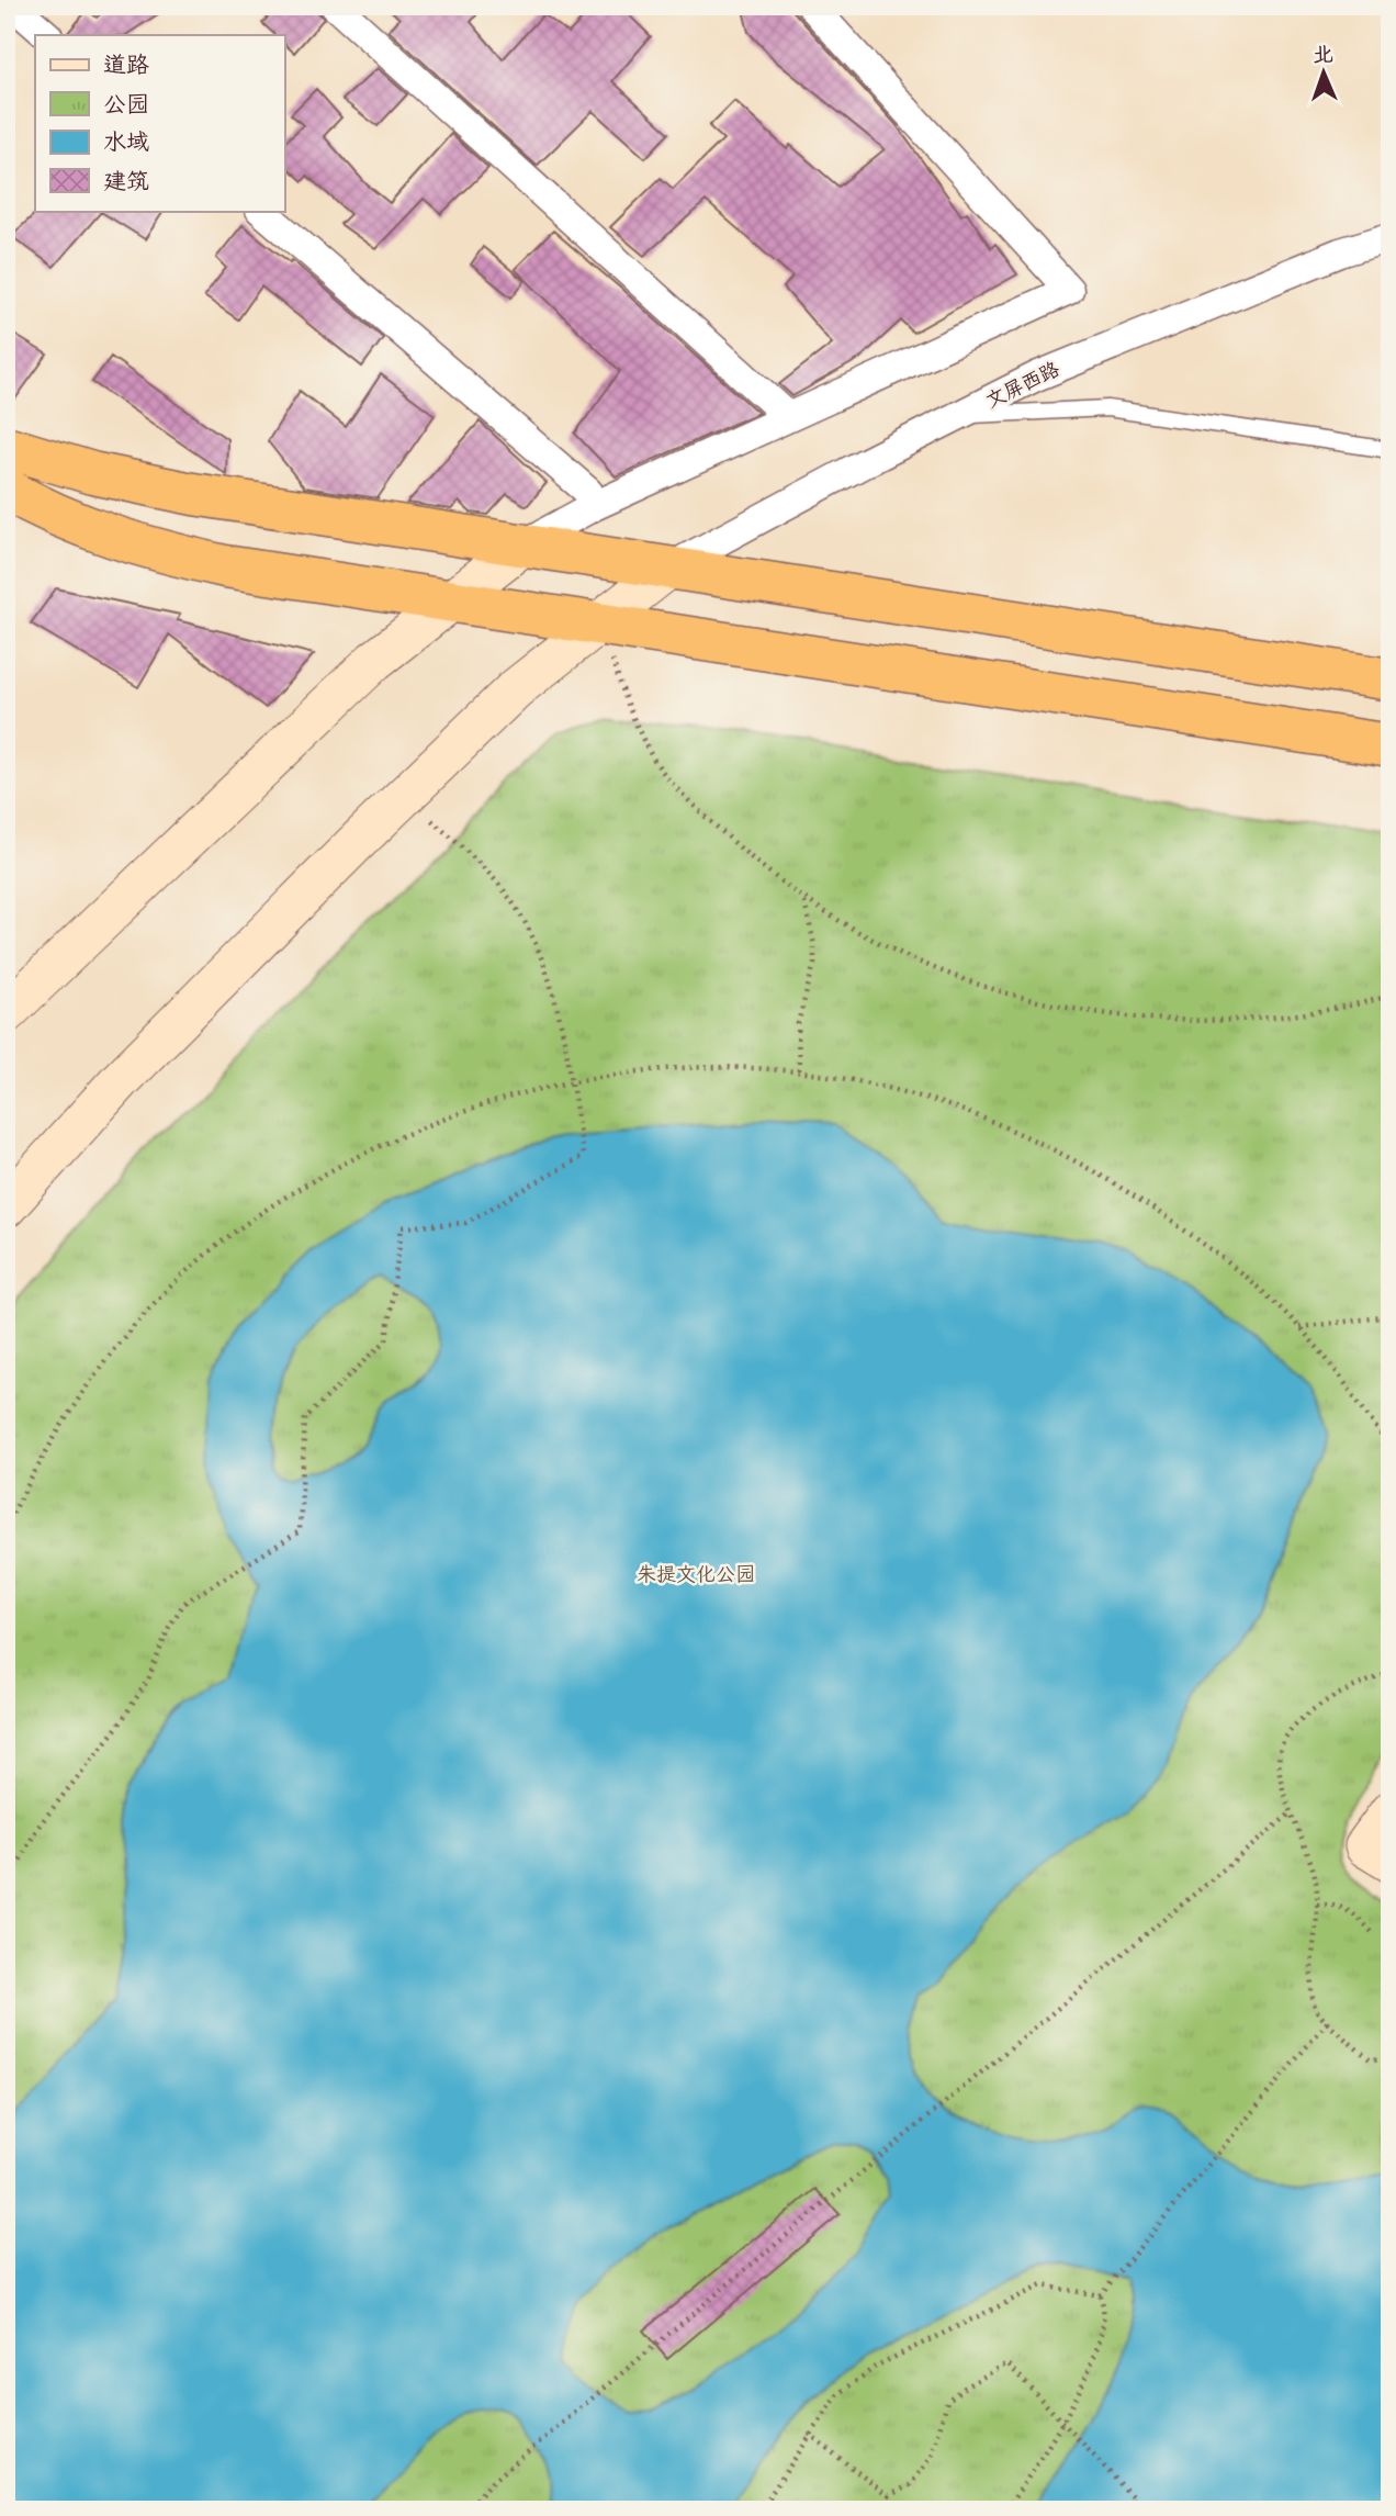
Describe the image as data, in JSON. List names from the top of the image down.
{
  "streets": {
    "street": ["文屏西路"]
  },
  "parks": ["朱提文化公园"],
  "legend": [
    "道路",
    "公园",
    "水域",
    "建筑"
  ],
  "north": "top"
}
